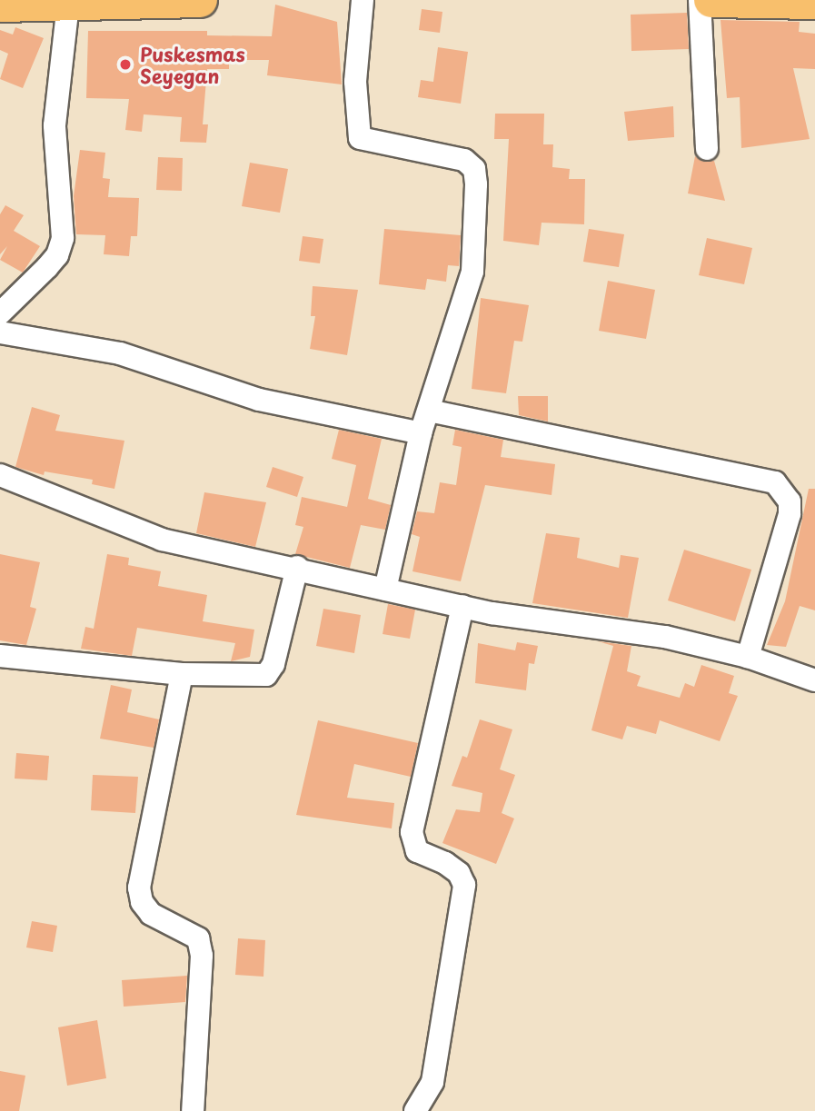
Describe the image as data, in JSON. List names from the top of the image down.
{
  "places": ["Puskesmas Seyegan"]
}
